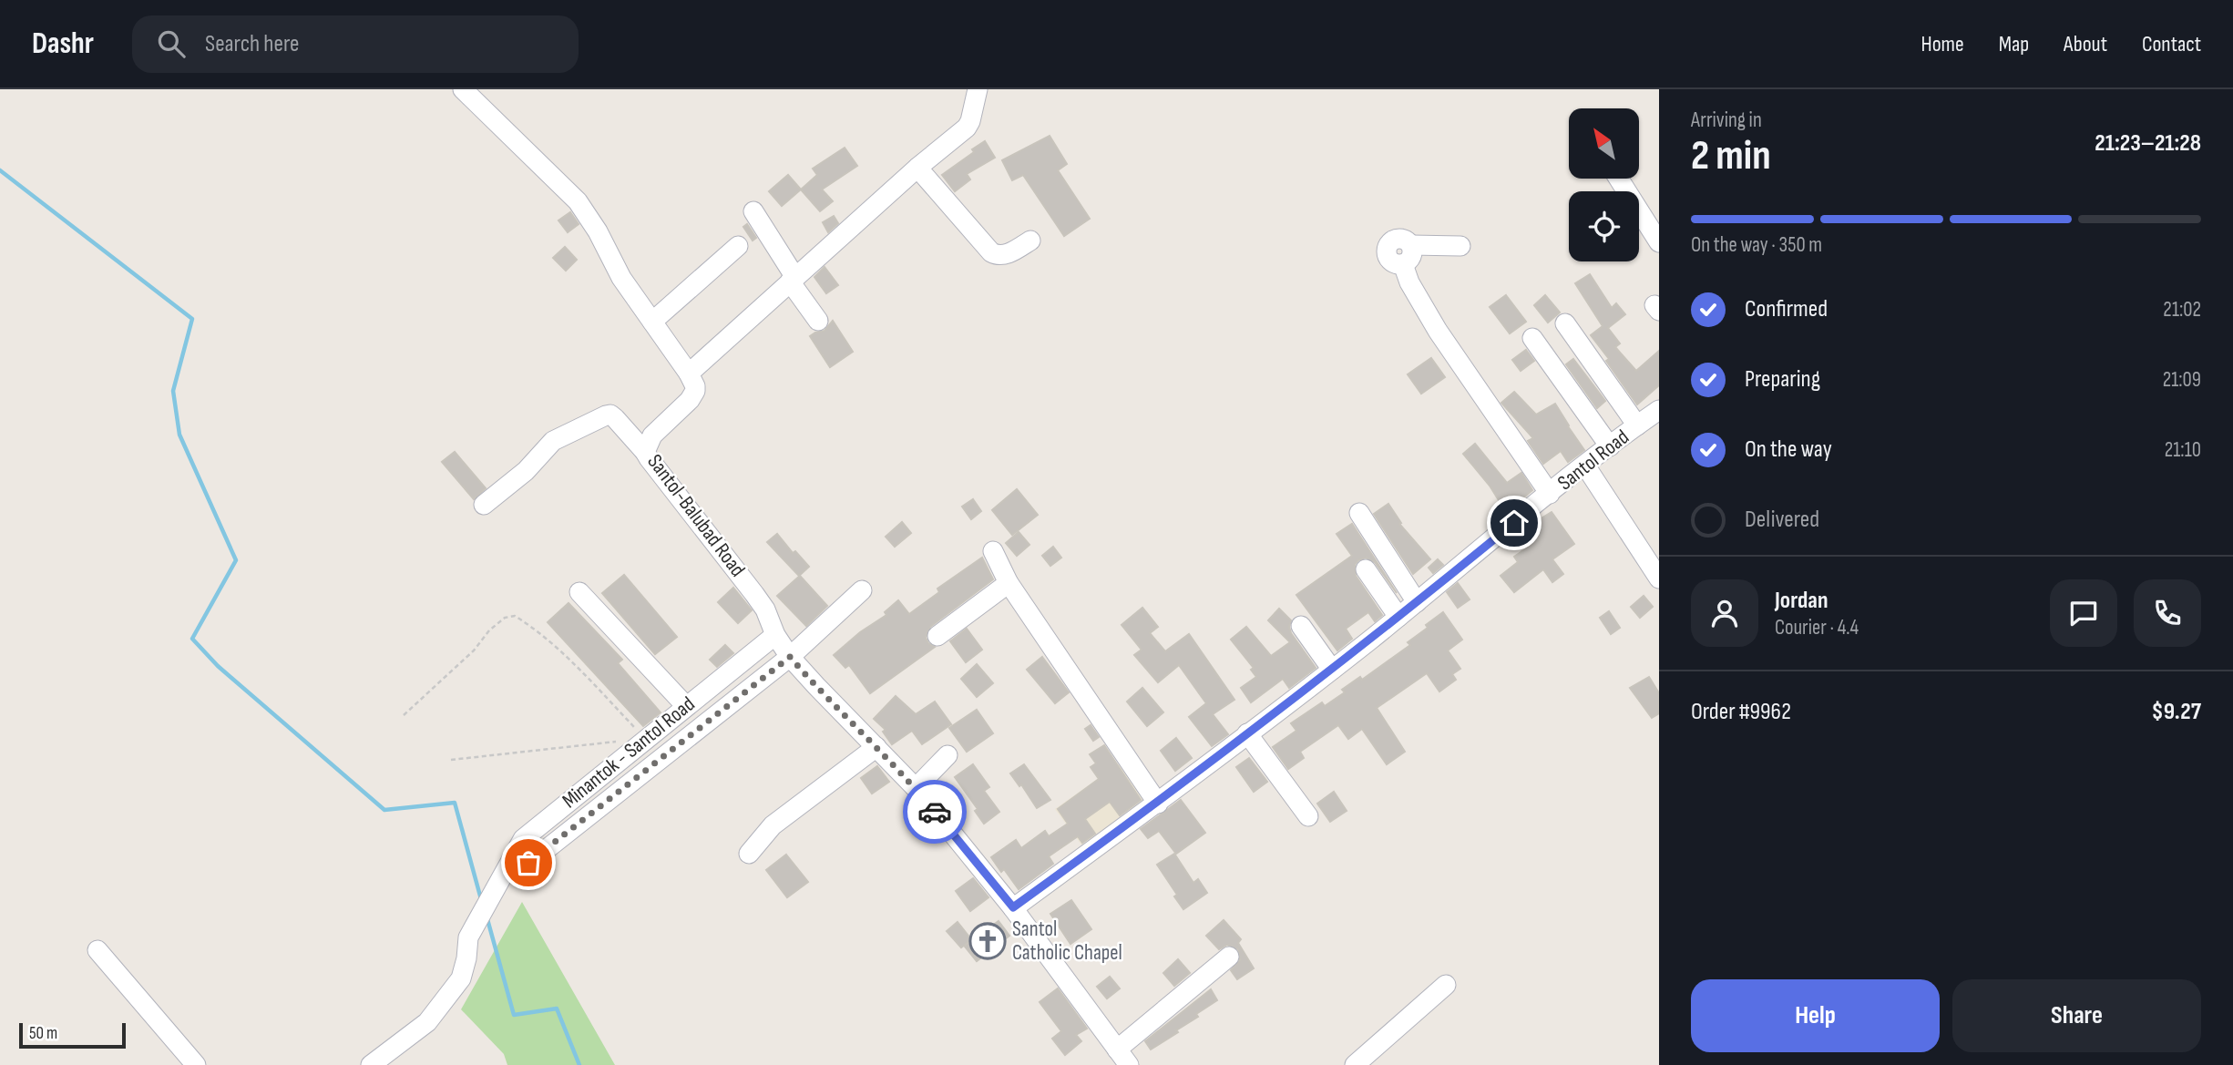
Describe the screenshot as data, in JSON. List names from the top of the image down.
{
  "streets": {
    "street": ["Santol Road", "Santol-Balubad Road", "Minantok - Santol Road"]
  },
  "crossings": [
    ["Santol Road", "Santol-Balubad Road"],
    ["Santol-Balubad Road", "Minantok - Santol Road"]
  ],
  "places": {
    "church": ["Santol Catholic Chapel"]
  },
  "scale_bar": "50 m",
  "north": "top left",
  "page": {
    "header": "Dashr",
    "search": "Search here",
    "nav": [
      "Home",
      "Map",
      "About",
      "Contact"
    ],
    "heading": ["2 min", "Arriving in", "21:23–21:28"],
    "panel": [
      "Jordan",
      "Courier · 4.4",
      "Order #9962",
      "$9.27"
    ],
    "bar": "On the way · 350 m",
    "list": [
      ["Confirmed", "21:02"],
      ["Preparing", "21:09"],
      ["On the way", "21:10"],
      "Delivered"
    ],
    "buttons": ["Help", "Share"],
    "scale": "50 m"
  }
}
